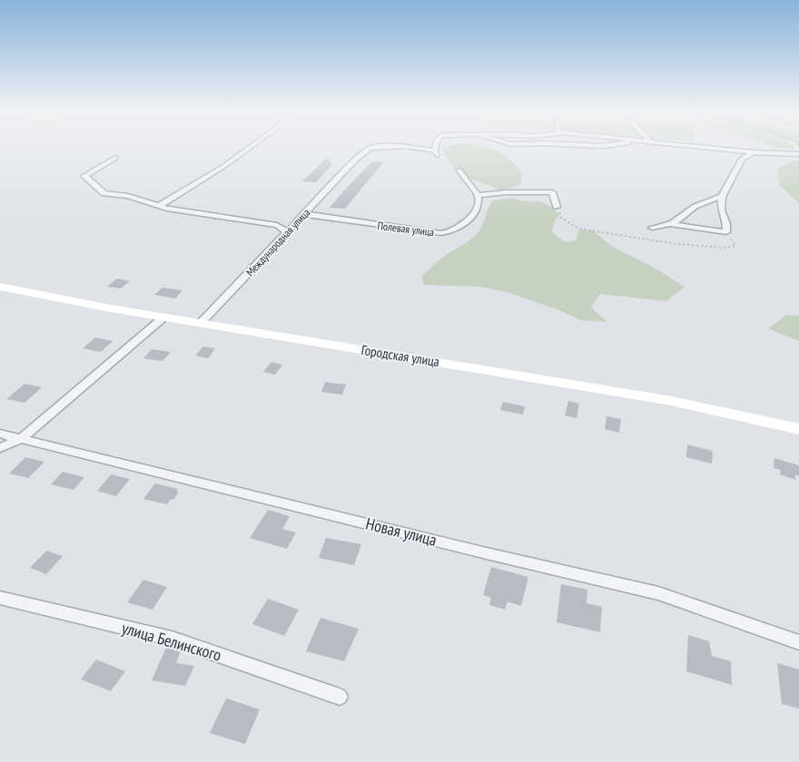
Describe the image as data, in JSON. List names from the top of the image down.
{
  "streets": {
    "main road": ["Городская улица"],
    "street": [
      "Полевая улица",
      "Международная улица",
      "Новая улица",
      "улица Белинского"
    ]
  },
  "crossings": [
    ["Полевая улица", "Международная улица"],
    ["Международная улица", "Городская улица"]
  ]
}
